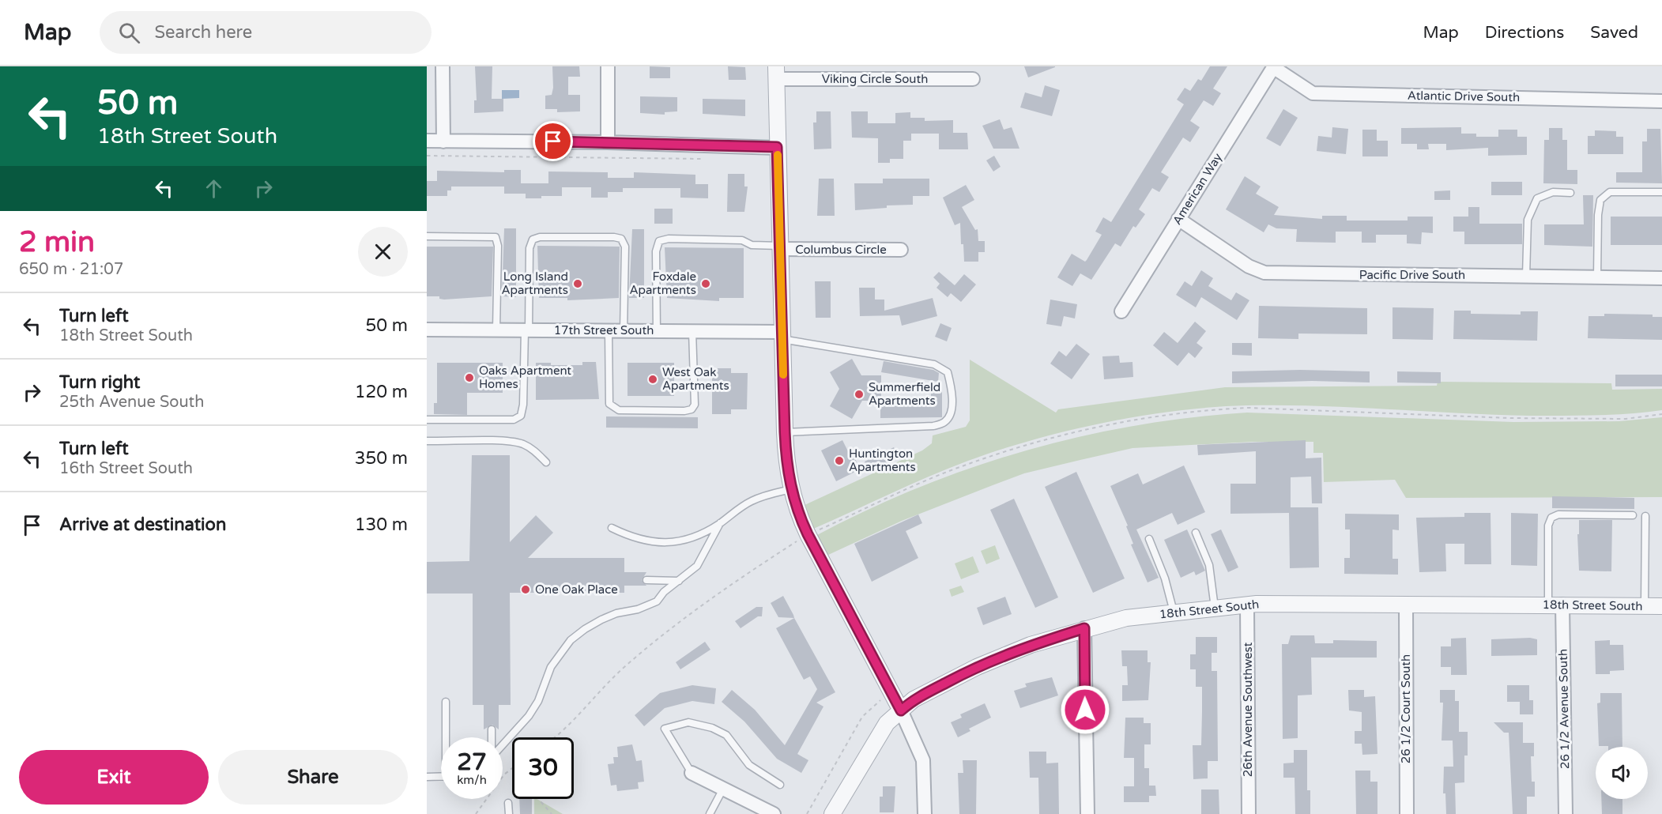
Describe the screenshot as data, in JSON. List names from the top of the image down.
{
  "streets": {
    "street": [
      "Viking Circle South",
      "Atlantic Drive South",
      "American Way",
      "Columbus Circle",
      "Pacific Drive South",
      "17th Street South",
      "18th Street South",
      "26 1/2 Court South",
      "26 1/2 Avenue South",
      "26th Avenue Southwest"
    ]
  },
  "crossings": [
    ["Atlantic Drive South", "American Way"],
    ["American Way", "Pacific Drive South"],
    ["18th Street South", "26 1/2 Court South"],
    ["18th Street South", "26 1/2 Avenue South"],
    ["18th Street South", "26th Avenue Southwest"]
  ],
  "places": [
    "Long Island Apartments",
    "Foxdale Apartments",
    "Oaks Apartment Homes",
    "West Oak Apartments",
    "Summerfield Apartments",
    "Huntington Apartments",
    "One Oak Place"
  ],
  "page": {
    "header": "Map",
    "search": "Search here",
    "nav": ["Map", "Directions", "Saved"],
    "turn": ["50 m", "18th Street South"],
    "heading": ["2 min", "650 m · 21:07"],
    "list": [
      {
        "name": "Turn left",
        "note": "18th Street South",
        "value": "50 m"
      },
      {
        "name": "Turn right",
        "note": "25th Avenue South",
        "value": "120 m"
      },
      {
        "name": "Turn left",
        "note": "16th Street South",
        "value": "350 m"
      },
      {
        "name": "Arrive at destination",
        "value": "130 m"
      }
    ],
    "speed": "27 km/h",
    "limit": "30",
    "buttons": ["Exit", "Share"]
  }
}
